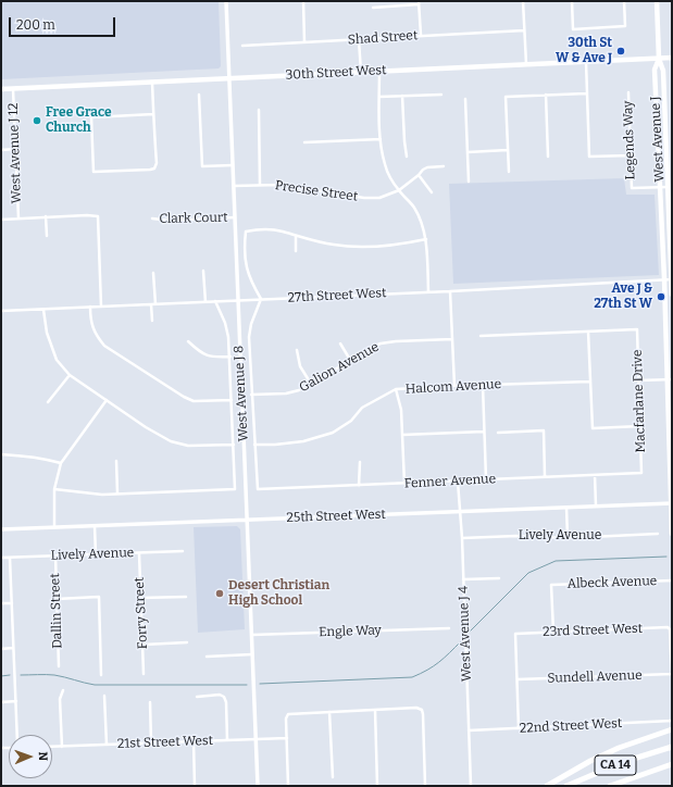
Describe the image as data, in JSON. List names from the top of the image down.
{
  "streets": {
    "highway": ["CA 14"],
    "main road": ["30th Street West", "West Avenue J"],
    "street": [
      "Shad Street",
      "Legends Way",
      "West Avenue J 12",
      "Precise Street",
      "Clark Court",
      "27th Street West",
      "Galion Avenue",
      "Halcom Avenue",
      "West Avenue J 8",
      "Macfarlane Drive",
      "Fenner Avenue",
      "25th Street West",
      "Lively Avenue",
      "Albeck Avenue",
      "Dallin Street",
      "Forry Street",
      "23rd Street West",
      "Engle Way",
      "West Avenue J 4",
      "Sundell Avenue",
      "22nd Street West",
      "21st Street West"
    ]
  },
  "crossings": [
    ["30th Street West", "West Avenue J"],
    ["30th Street West", "West Avenue J 12"],
    ["30th Street West", "West Avenue J 8"],
    ["West Avenue J", "Legends Way"],
    ["West Avenue J", "27th Street West"],
    ["West Avenue J", "25th Street West"],
    ["Precise Street", "West Avenue J 8"],
    ["Clark Court", "West Avenue J 8"],
    ["27th Street West", "West Avenue J 8"],
    ["Halcom Avenue", "Fenner Avenue"],
    ["West Avenue J 8", "25th Street West"],
    ["West Avenue J 8", "Engle Way"],
    ["West Avenue J 8", "21st Street West"],
    ["Macfarlane Drive", "Fenner Avenue"],
    ["Fenner Avenue", "West Avenue J 4"],
    ["25th Street West", "West Avenue J 4"],
    ["Lively Avenue", "Dallin Street"],
    ["Lively Avenue", "Forry Street"],
    ["Lively Avenue", "West Avenue J 4"],
    ["Albeck Avenue", "23rd Street West"],
    ["23rd Street West", "Sundell Avenue"],
    ["West Avenue J 4", "22nd Street West"]
  ],
  "places": [
    "30th St W & Ave J",
    "Free Grace Church",
    "Ave J & 27th St W",
    "Desert Christian High School"
  ],
  "scale_bar": "200 m",
  "north": "right"
}
